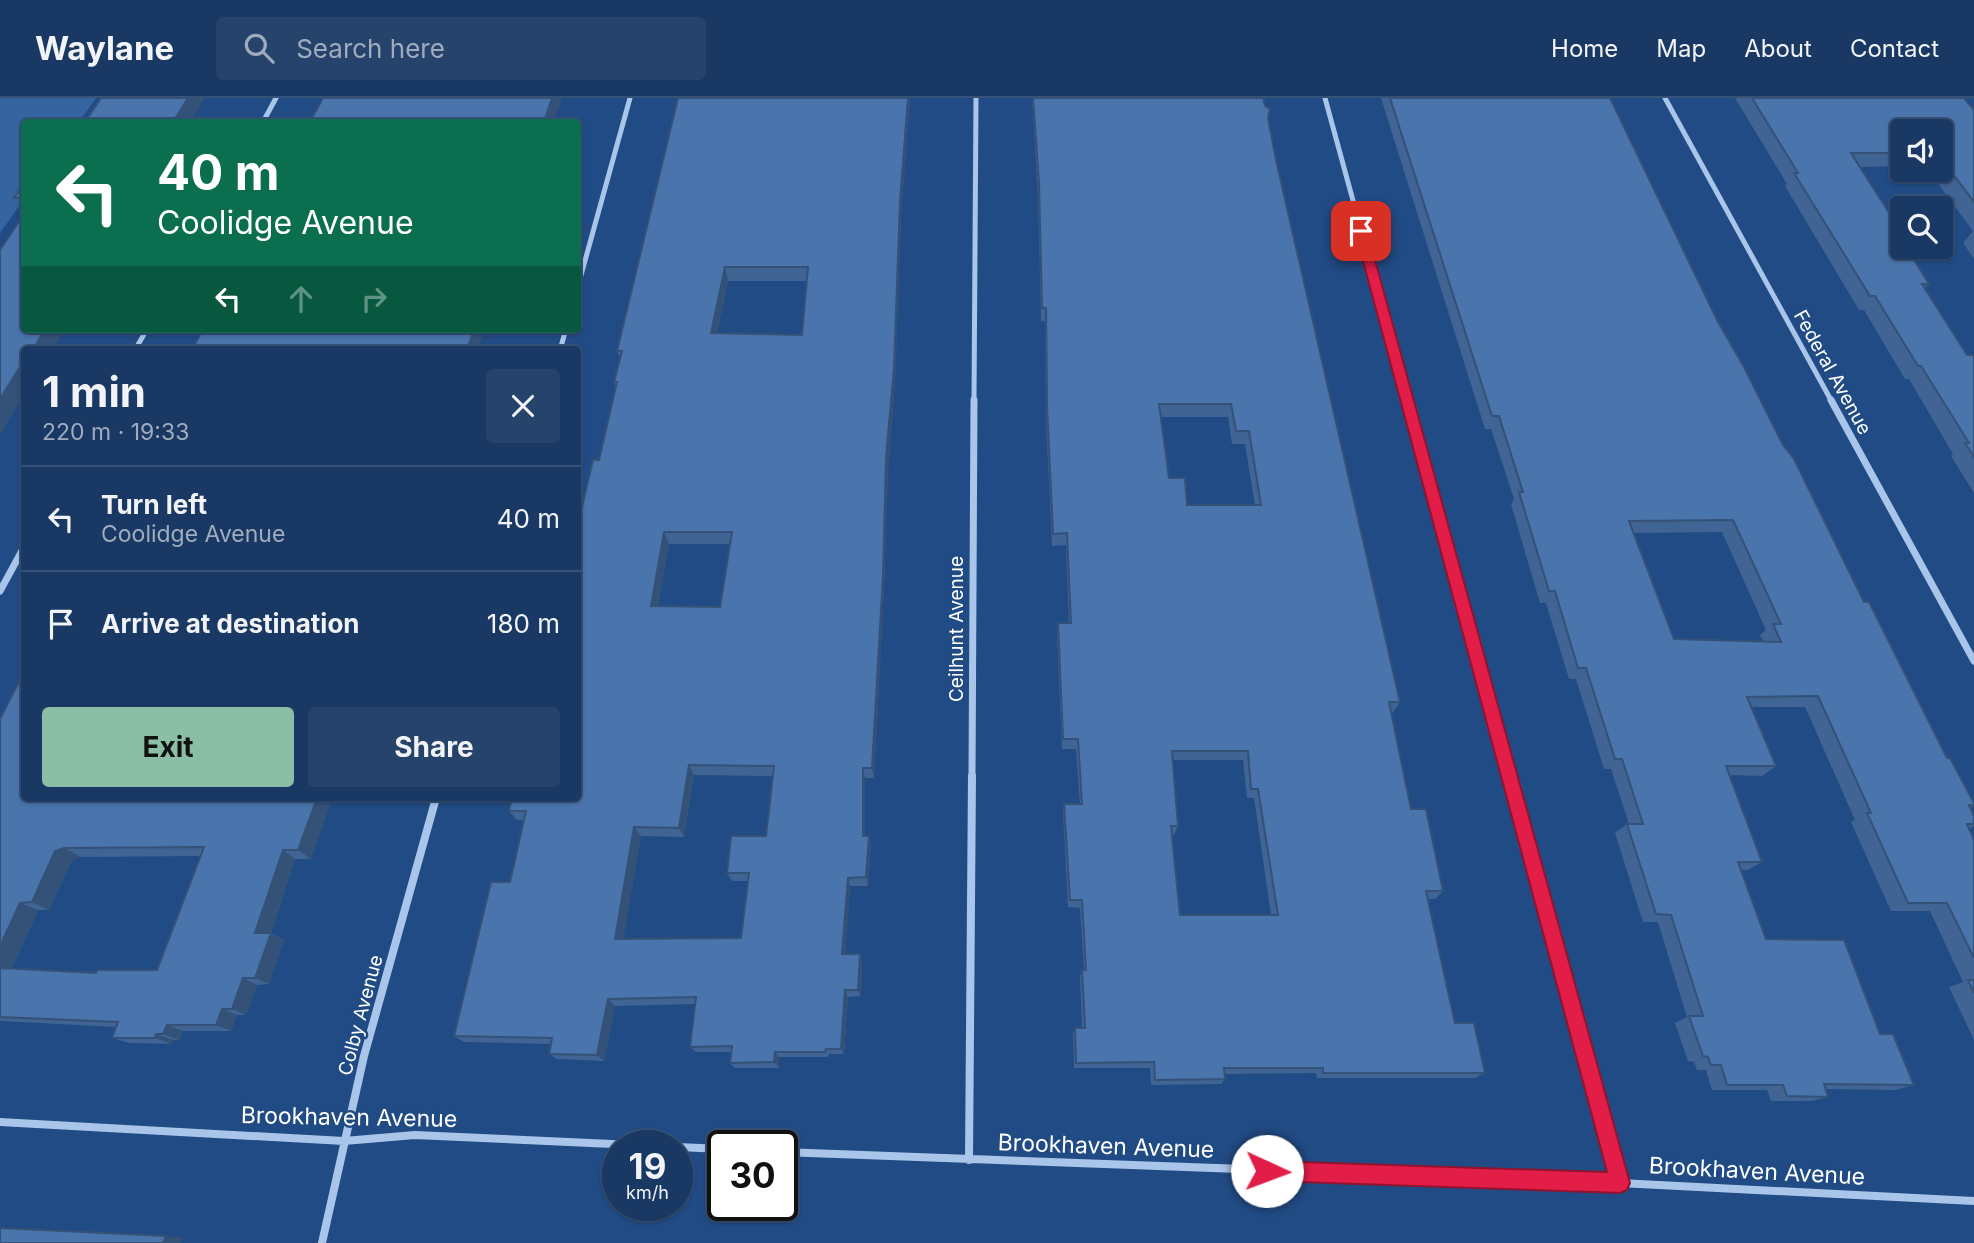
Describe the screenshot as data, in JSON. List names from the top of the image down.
{
  "streets": {
    "street": [
      "Federal Avenue",
      "Ceilhunt Avenue",
      "Colby Avenue",
      "Brookhaven Avenue"
    ]
  },
  "crossings": [
    ["Ceilhunt Avenue", "Brookhaven Avenue"],
    ["Colby Avenue", "Brookhaven Avenue"]
  ],
  "page": {
    "header": "Waylane",
    "search": "Search here",
    "nav": [
      "Home",
      "Map",
      "About",
      "Contact"
    ],
    "turn": ["40 m", "Coolidge Avenue"],
    "heading": ["1 min", "220 m · 19:33"],
    "list": [
      {
        "name": "Turn left",
        "note": "Coolidge Avenue",
        "value": "40 m"
      },
      {
        "name": "Arrive at destination",
        "value": "180 m"
      }
    ],
    "buttons": ["Exit", "Share"],
    "speed": "19 km/h",
    "limit": "30"
  }
}
